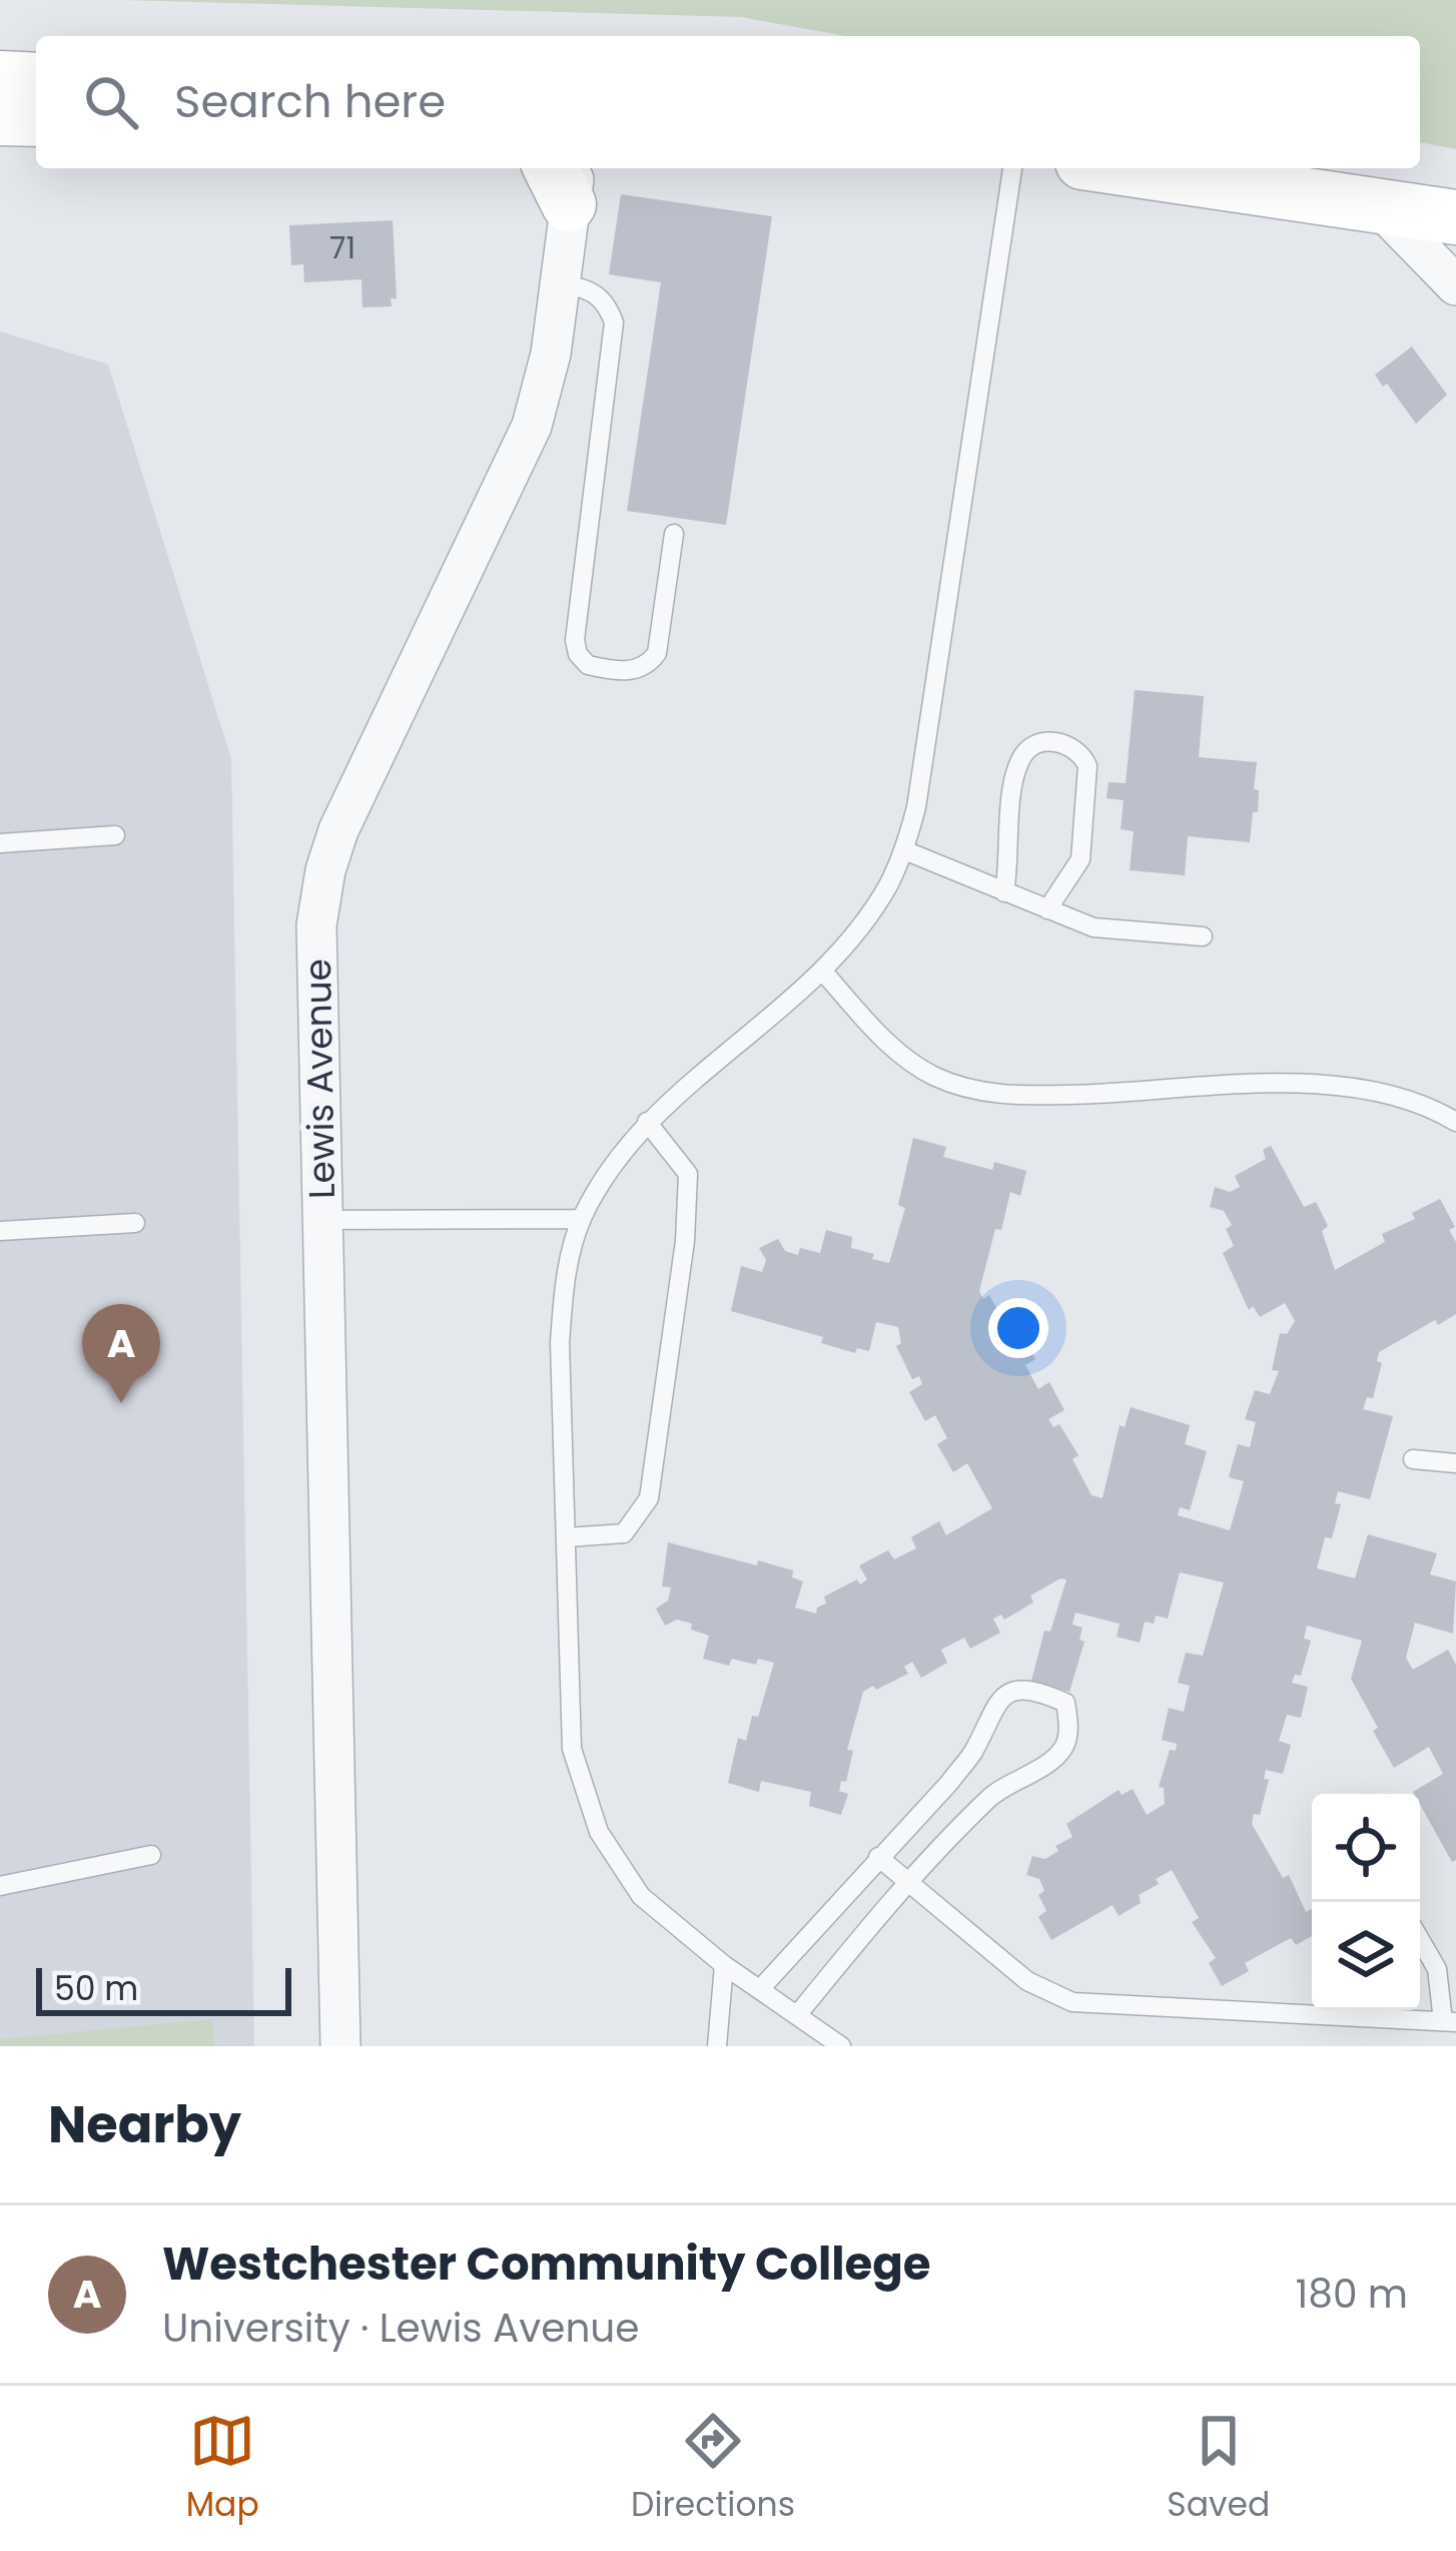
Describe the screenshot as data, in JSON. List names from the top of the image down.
{
  "streets": {
    "street": ["Lewis Avenue"]
  },
  "house_numbers": ["71"],
  "scale_bar": "50 m",
  "page": {
    "search": "Search here",
    "pins": "A",
    "scale": "50 m",
    "heading": "Nearby",
    "list": [
      {
        "mark": "A",
        "name": "Westchester Community College",
        "note": "University · Lewis Avenue",
        "value": "180 m"
      }
    ],
    "nav": ["Map", "Directions", "Saved"]
  }
}
